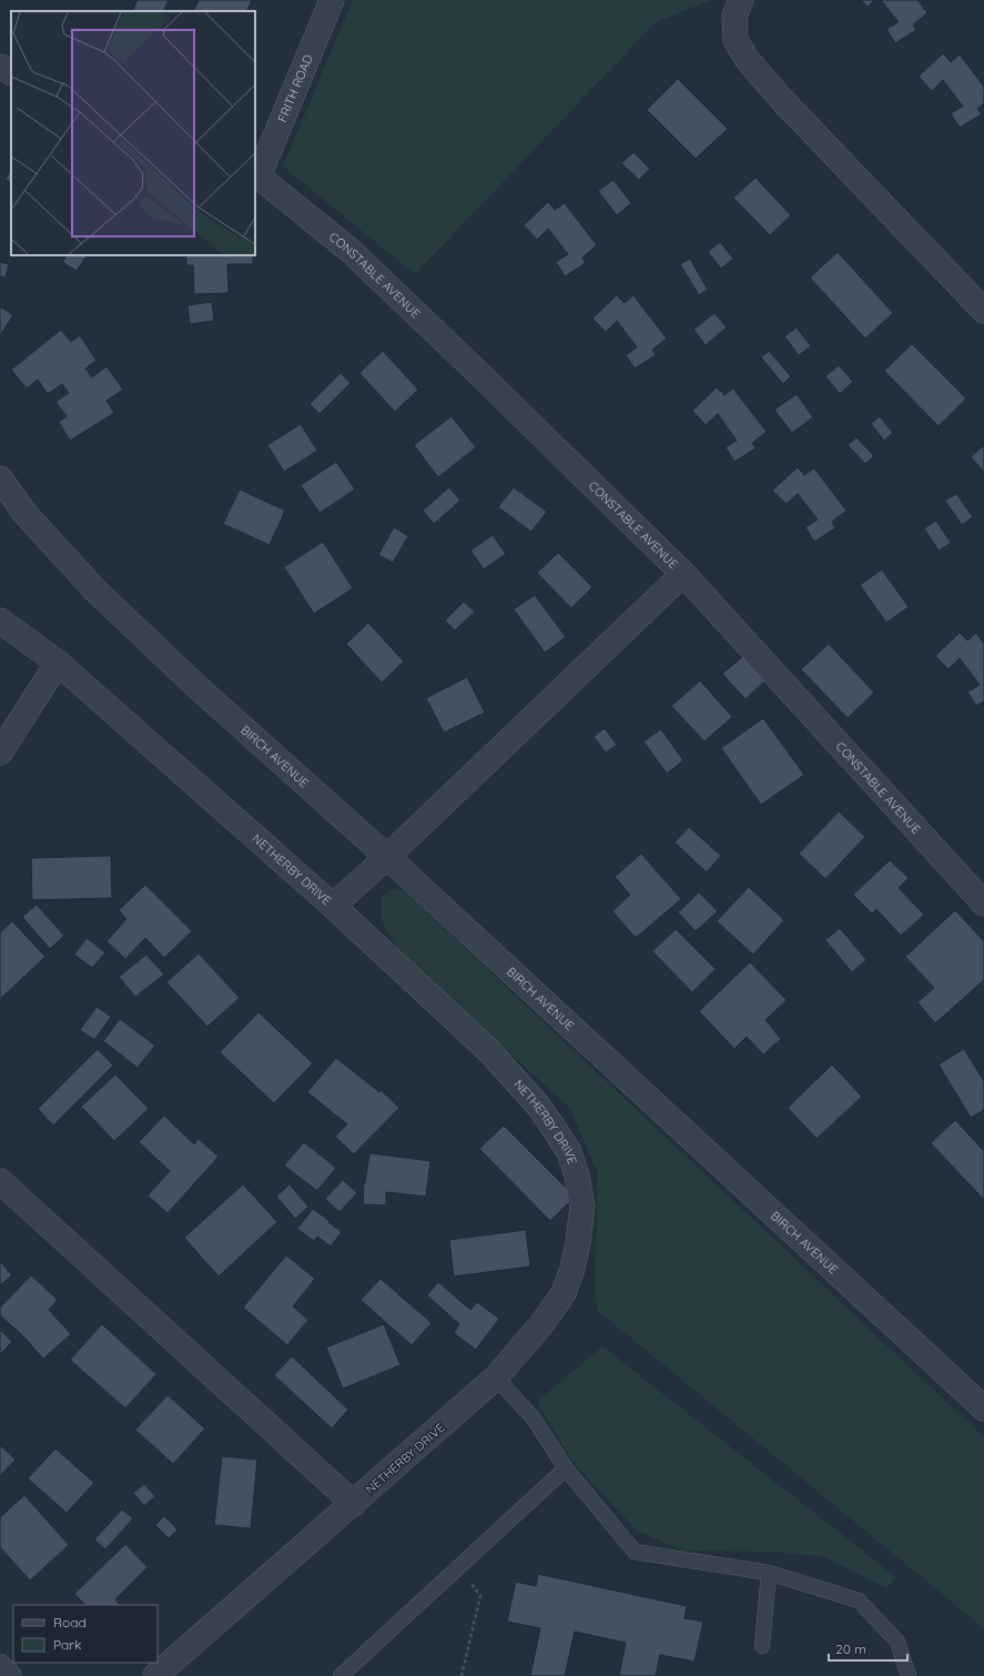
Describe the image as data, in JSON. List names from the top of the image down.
{
  "streets": {
    "street": [
      "FRITH ROAD",
      "CONSTABLE AVENUE",
      "BIRCH AVENUE",
      "NETHERBY DRIVE"
    ]
  },
  "crossings": [
    ["FRITH ROAD", "CONSTABLE AVENUE"]
  ],
  "legend": ["Road", "Park"],
  "scale_bar": "20 m"
}
